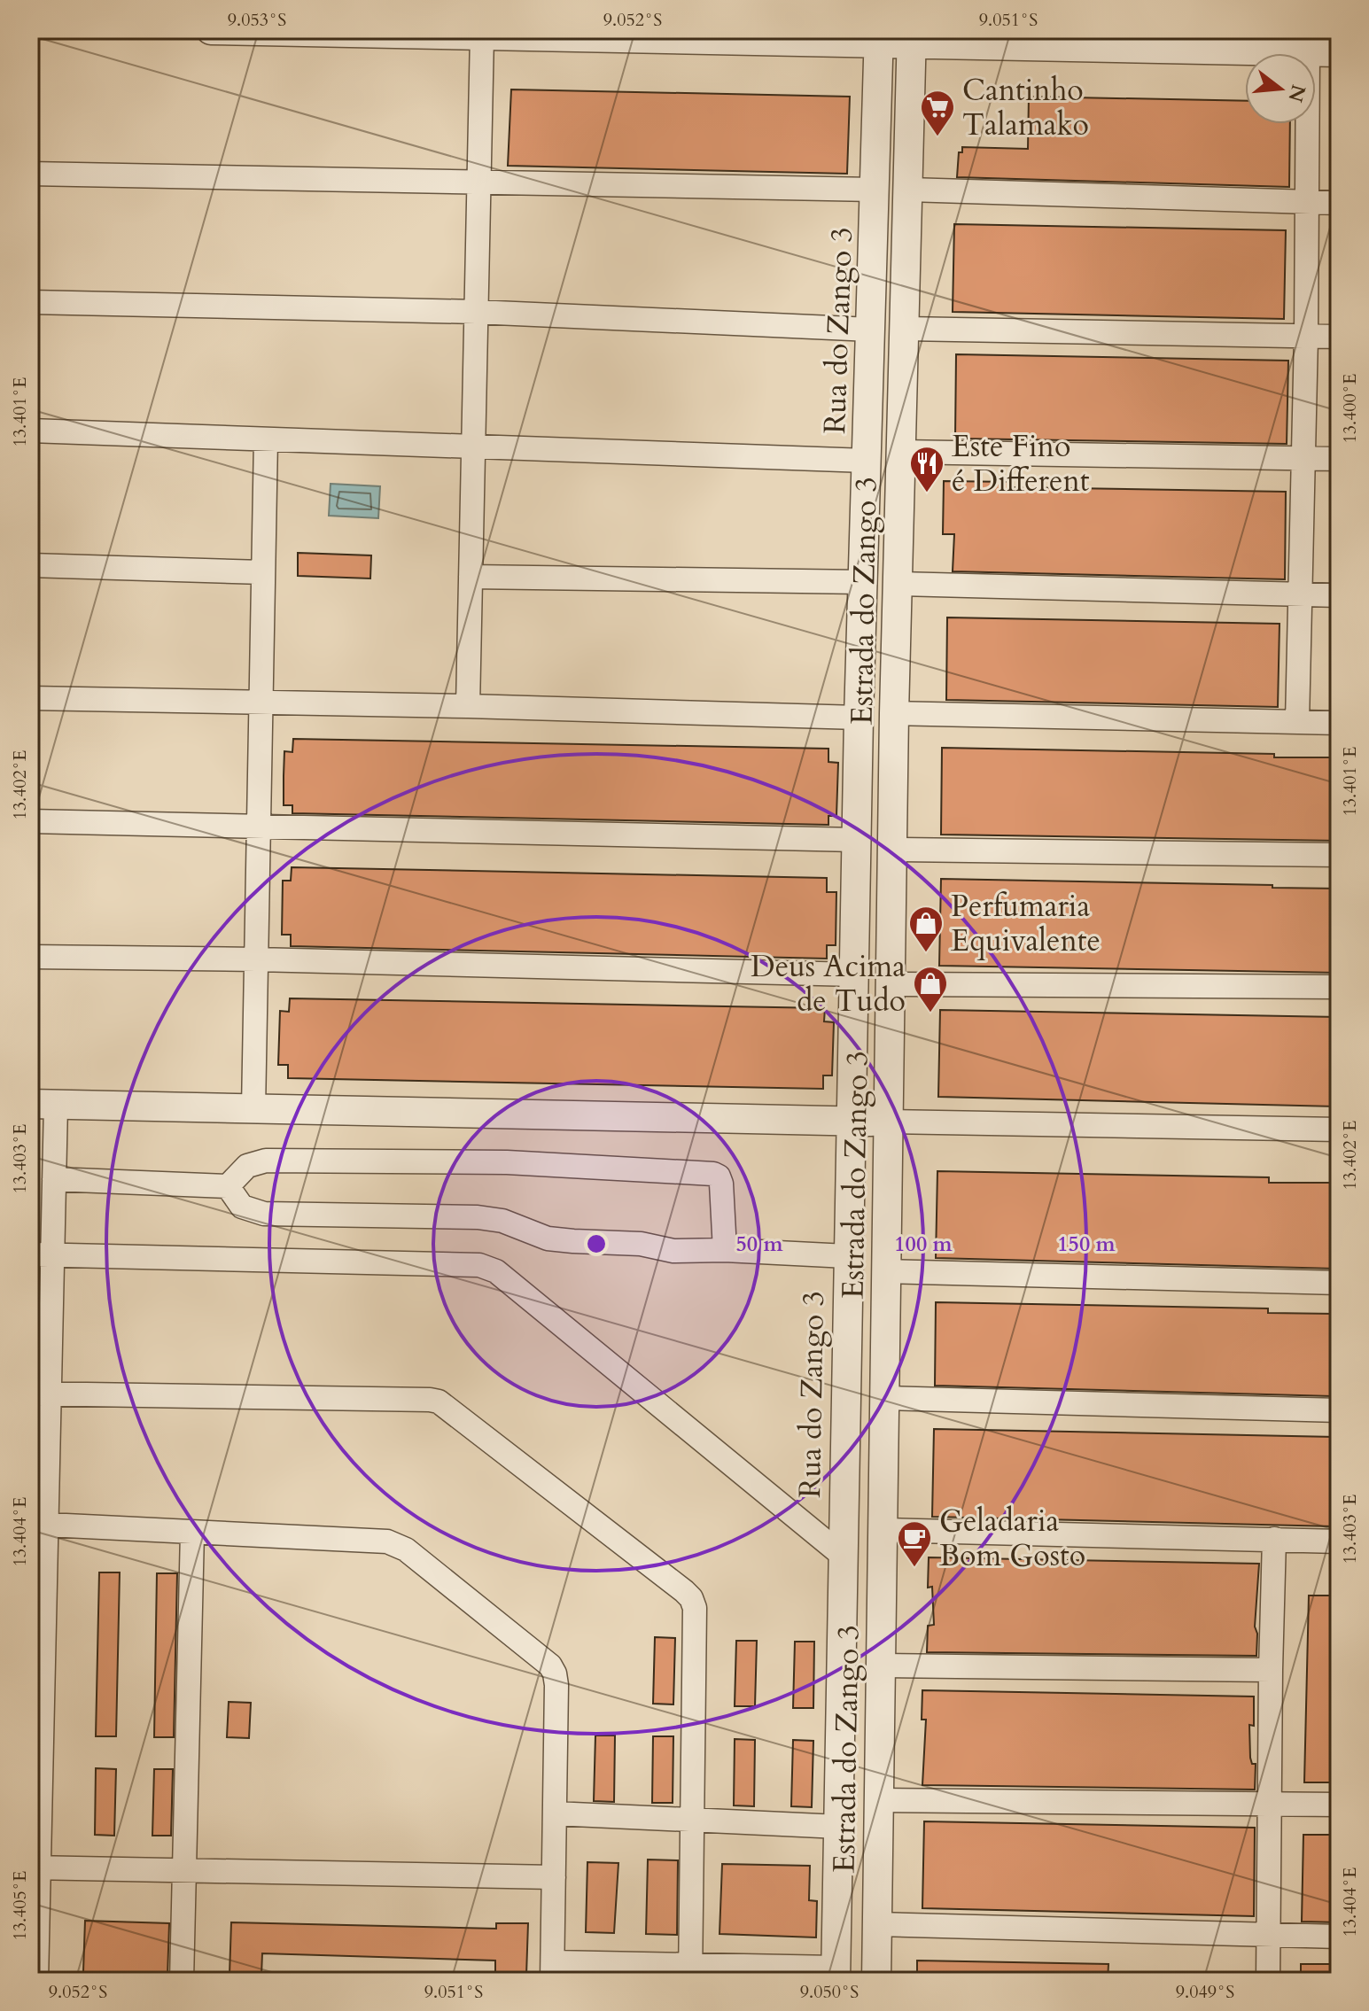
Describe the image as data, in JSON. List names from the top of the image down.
{
  "streets": {
    "street": ["Rua do Zango 3", "Estrada do Zango 3"]
  },
  "places": {
    "supermarket": ["Cantinho Talamako"],
    "restaurant": ["Este Fino é Different"],
    "shop": ["Perfumaria Equivalente", "Deus Acima de Tudo"],
    "cafe": ["Geladaria Bom Gosto"]
  },
  "north": "right",
  "coordinates": [
    "9.053°S",
    "9.052°S",
    "9.051°S",
    "13.400°E",
    "13.401°E",
    "13.402°E",
    "13.403°E",
    "13.404°E",
    "13.405°E",
    "9.050°S",
    "9.049°S"
  ],
  "rings": ["50 m", "100 m", "150 m"]
}
